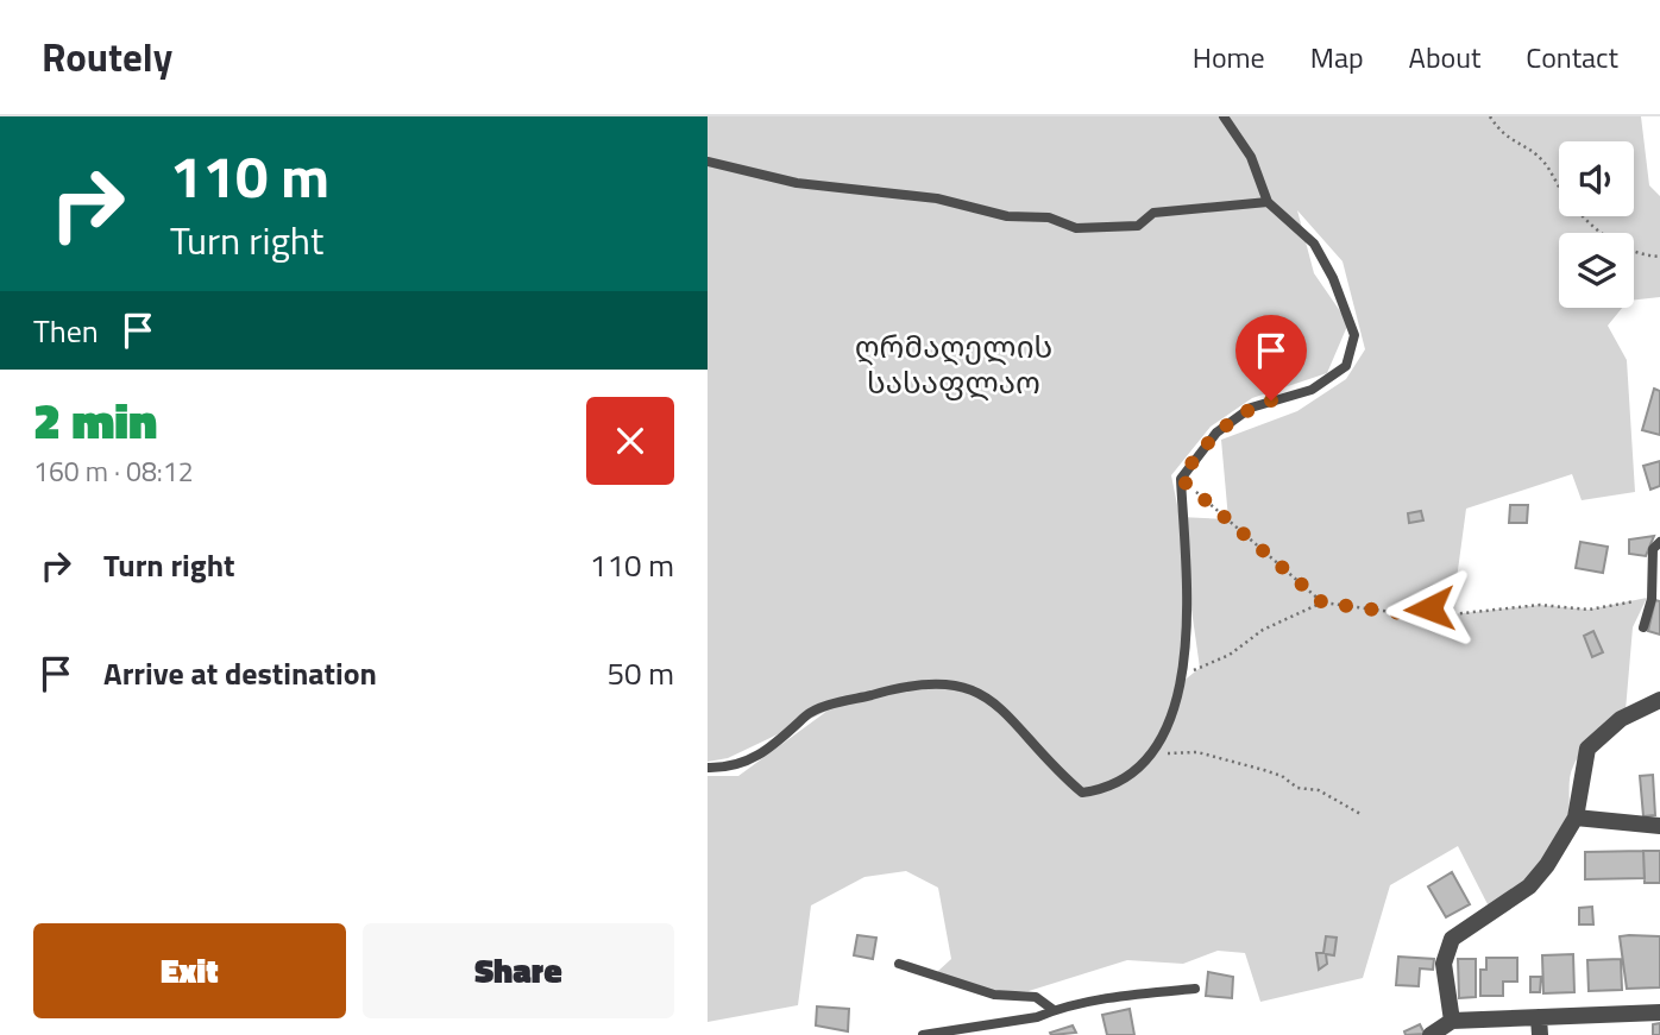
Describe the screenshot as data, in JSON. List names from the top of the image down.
{
  "parks": ["ღრმაღელის სასაფლაო"],
  "page": {
    "header": "Routely",
    "nav": [
      "Home",
      "Map",
      "About",
      "Contact"
    ],
    "turn": ["110 m", "Turn right"],
    "then": "Then",
    "heading": ["2 min", "160 m · 08:12"],
    "list": [
      {
        "name": "Turn right",
        "value": "110 m"
      },
      {
        "name": "Arrive at destination",
        "value": "50 m"
      }
    ],
    "buttons": ["Exit", "Share"]
  }
}
